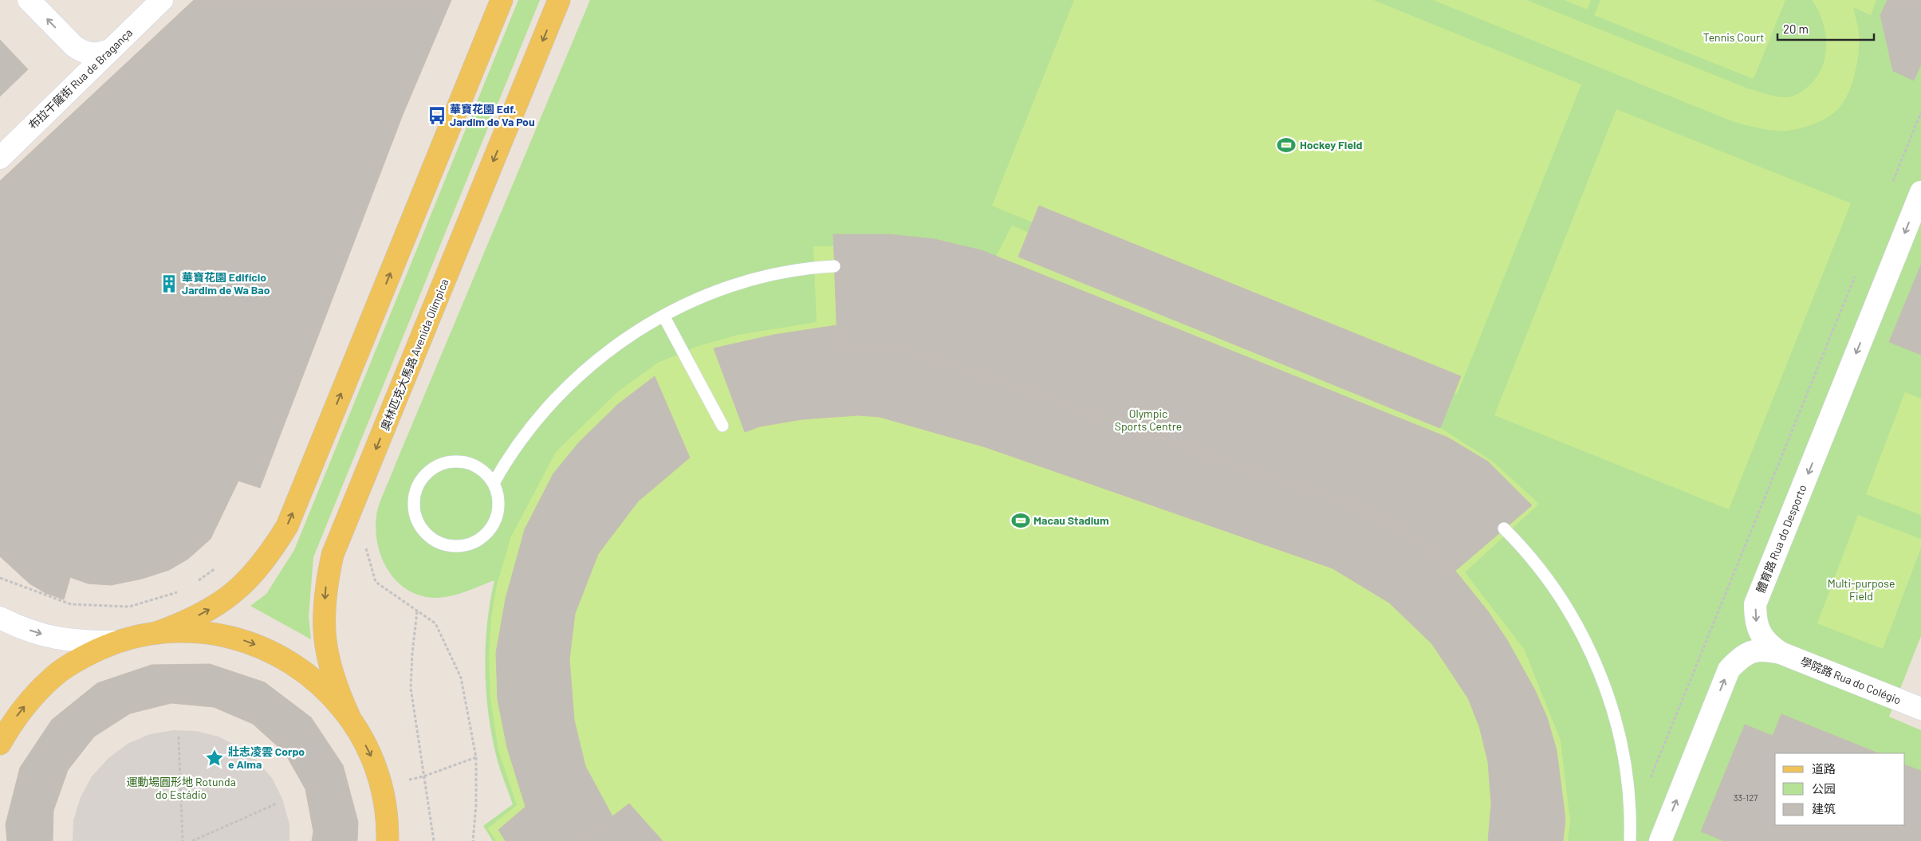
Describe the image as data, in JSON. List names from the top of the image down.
{
  "streets": {
    "main road": ["奧林匹克大馬路 Avenida Olímpica"],
    "street": ["布拉干薩街 Rua de Bragança", "體育路 Rua do Desporto", "學院路 Rua do Colégio"]
  },
  "crossings": [
    ["體育路 Rua do Desporto", "學院路 Rua do Colégio"]
  ],
  "one_way": ["體育路 Rua do Desporto"],
  "parks": [
    "Tennis Court",
    "Olympic Sports Centre",
    "Multi-purpose Field",
    "運動場圓形地 Rotunda do Estádio"
  ],
  "places": {
    "bus stop": ["華寶花園 Edf. Jardim de Va Pou"],
    "sports": ["Hockey Field", "Macau Stadium"],
    "building": ["華寶花園 Edifício Jardim de Wa Bao"],
    "place": ["壯志凌雲 Corpo e Alma"]
  },
  "house_numbers": ["33-127"],
  "legend": ["道路", "公园", "建筑"],
  "scale_bar": "20 m"
}
